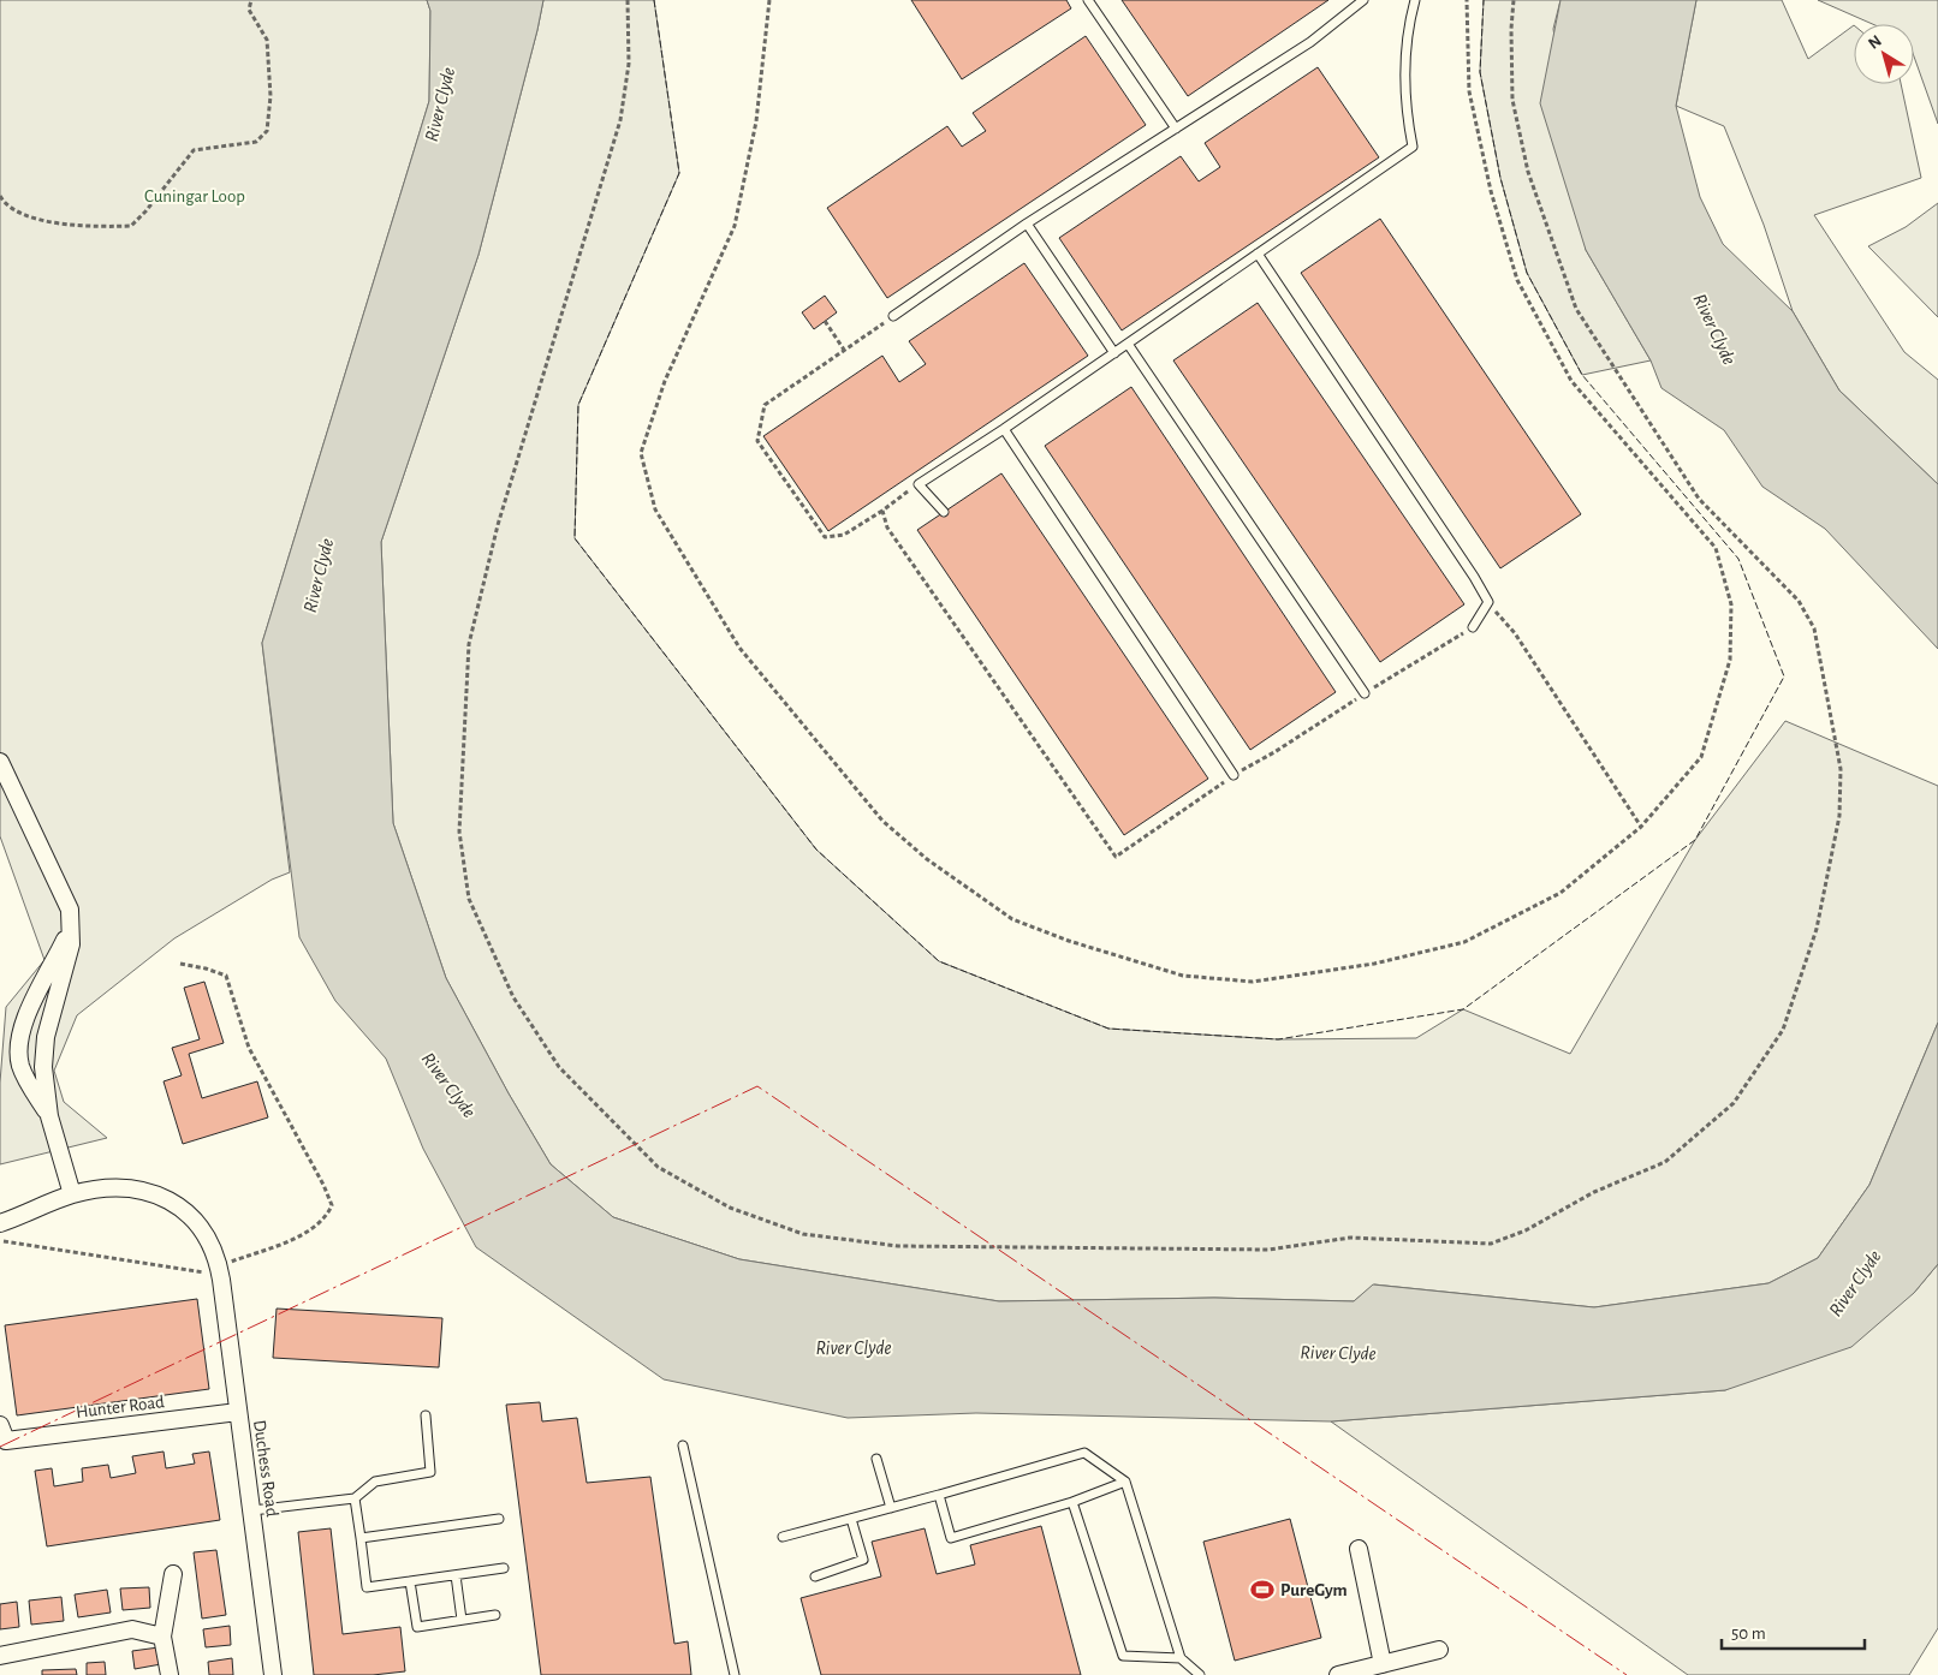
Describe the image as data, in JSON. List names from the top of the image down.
{
  "streets": {
    "street": ["Hunter Road", "Duchess Road"]
  },
  "crossings": [
    ["Hunter Road", "Duchess Road"]
  ],
  "water": ["River Clyde"],
  "parks": ["Cuningar Loop"],
  "places": {
    "sports": ["PureGym"]
  },
  "scale_bar": "50 m",
  "north": "top left"
}
